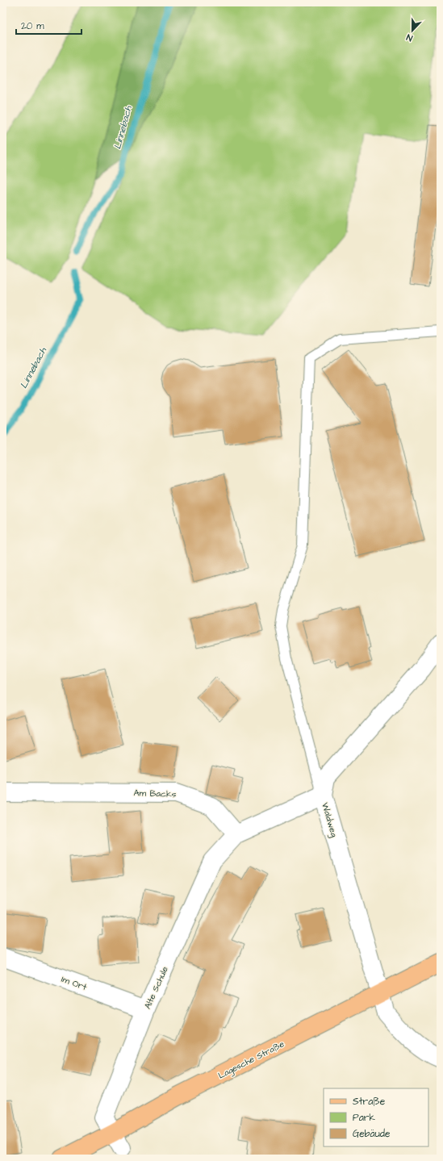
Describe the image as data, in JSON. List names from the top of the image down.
{
  "streets": {
    "main road": ["Lagesche Straße"],
    "street": [
      "Am Backs",
      "Waldweg",
      "Im Ort",
      "Alte Schule"
    ]
  },
  "crossings": [
    ["Am Backs", "Alte Schule"],
    ["Waldweg", "Lagesche Straße"],
    ["Im Ort", "Alte Schule"],
    ["Alte Schule", "Lagesche Straße"]
  ],
  "water": ["Linnebach"],
  "legend": ["Straße", "Park", "Gebäude"],
  "scale_bar": "20 m",
  "north": "bottom"
}
